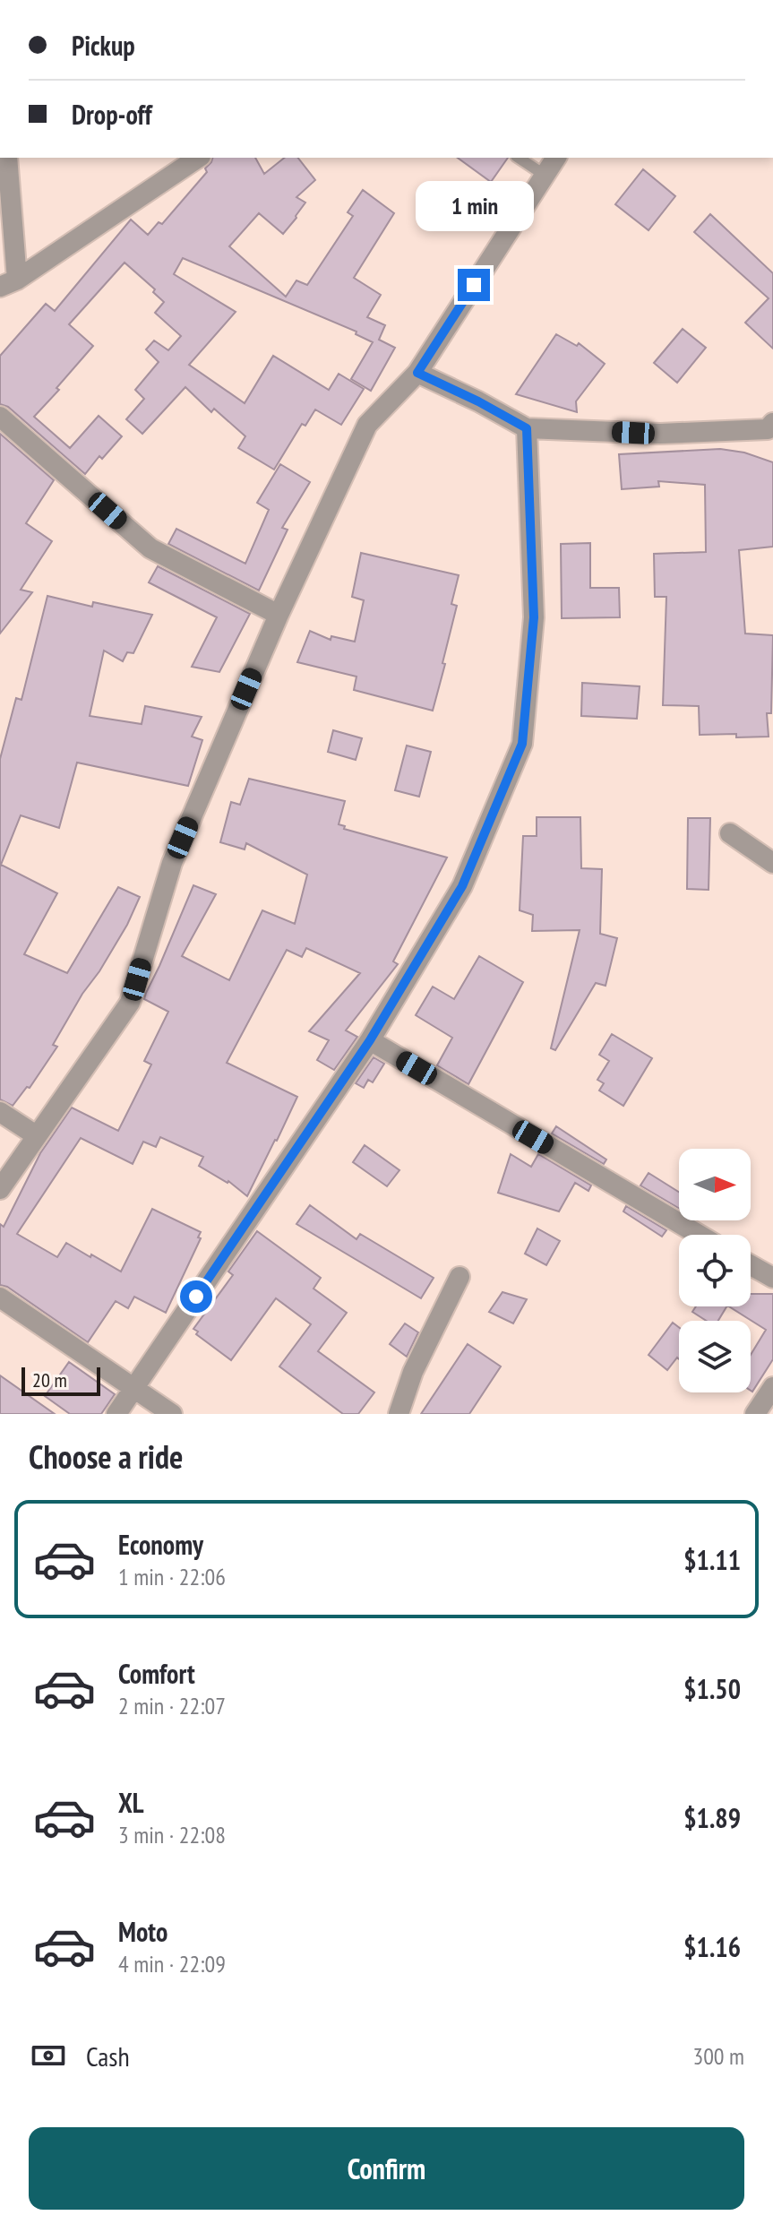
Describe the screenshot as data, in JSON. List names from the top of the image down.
{
  "scale_bar": "20 m",
  "north": "right",
  "page": {
    "banner": ["Pickup", "Drop-off"],
    "bubble": "1 min",
    "scale": "20 m",
    "heading": "Choose a ride",
    "list": [
      {
        "name": "Economy",
        "note": "1 min · 22:06",
        "value": "$1.11"
      },
      {
        "name": "Comfort",
        "note": "2 min · 22:07",
        "value": "$1.50"
      },
      {
        "name": "XL",
        "note": "3 min · 22:08",
        "value": "$1.89"
      },
      {
        "name": "Moto",
        "note": "4 min · 22:09",
        "value": "$1.16"
      }
    ],
    "pay": ["Cash", "300 m"],
    "buttons": "Confirm"
  }
}
